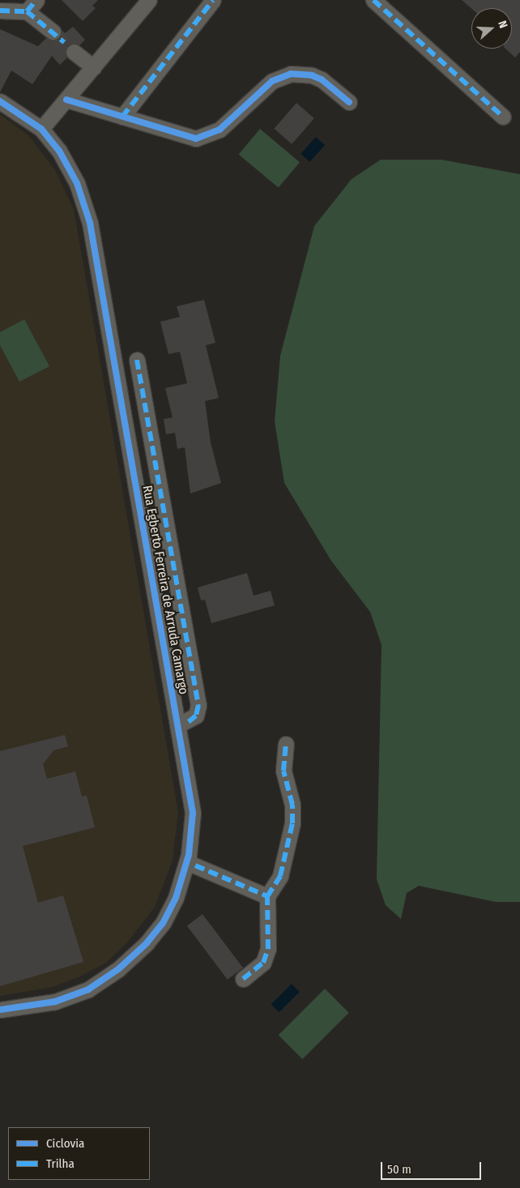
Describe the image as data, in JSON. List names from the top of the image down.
{
  "streets": {
    "street": ["Rua Egberto Ferreira de Arruda Camargo"]
  },
  "legend": ["Ciclovia", "Trilha"],
  "scale_bar": "50 m",
  "north": "right"
}
